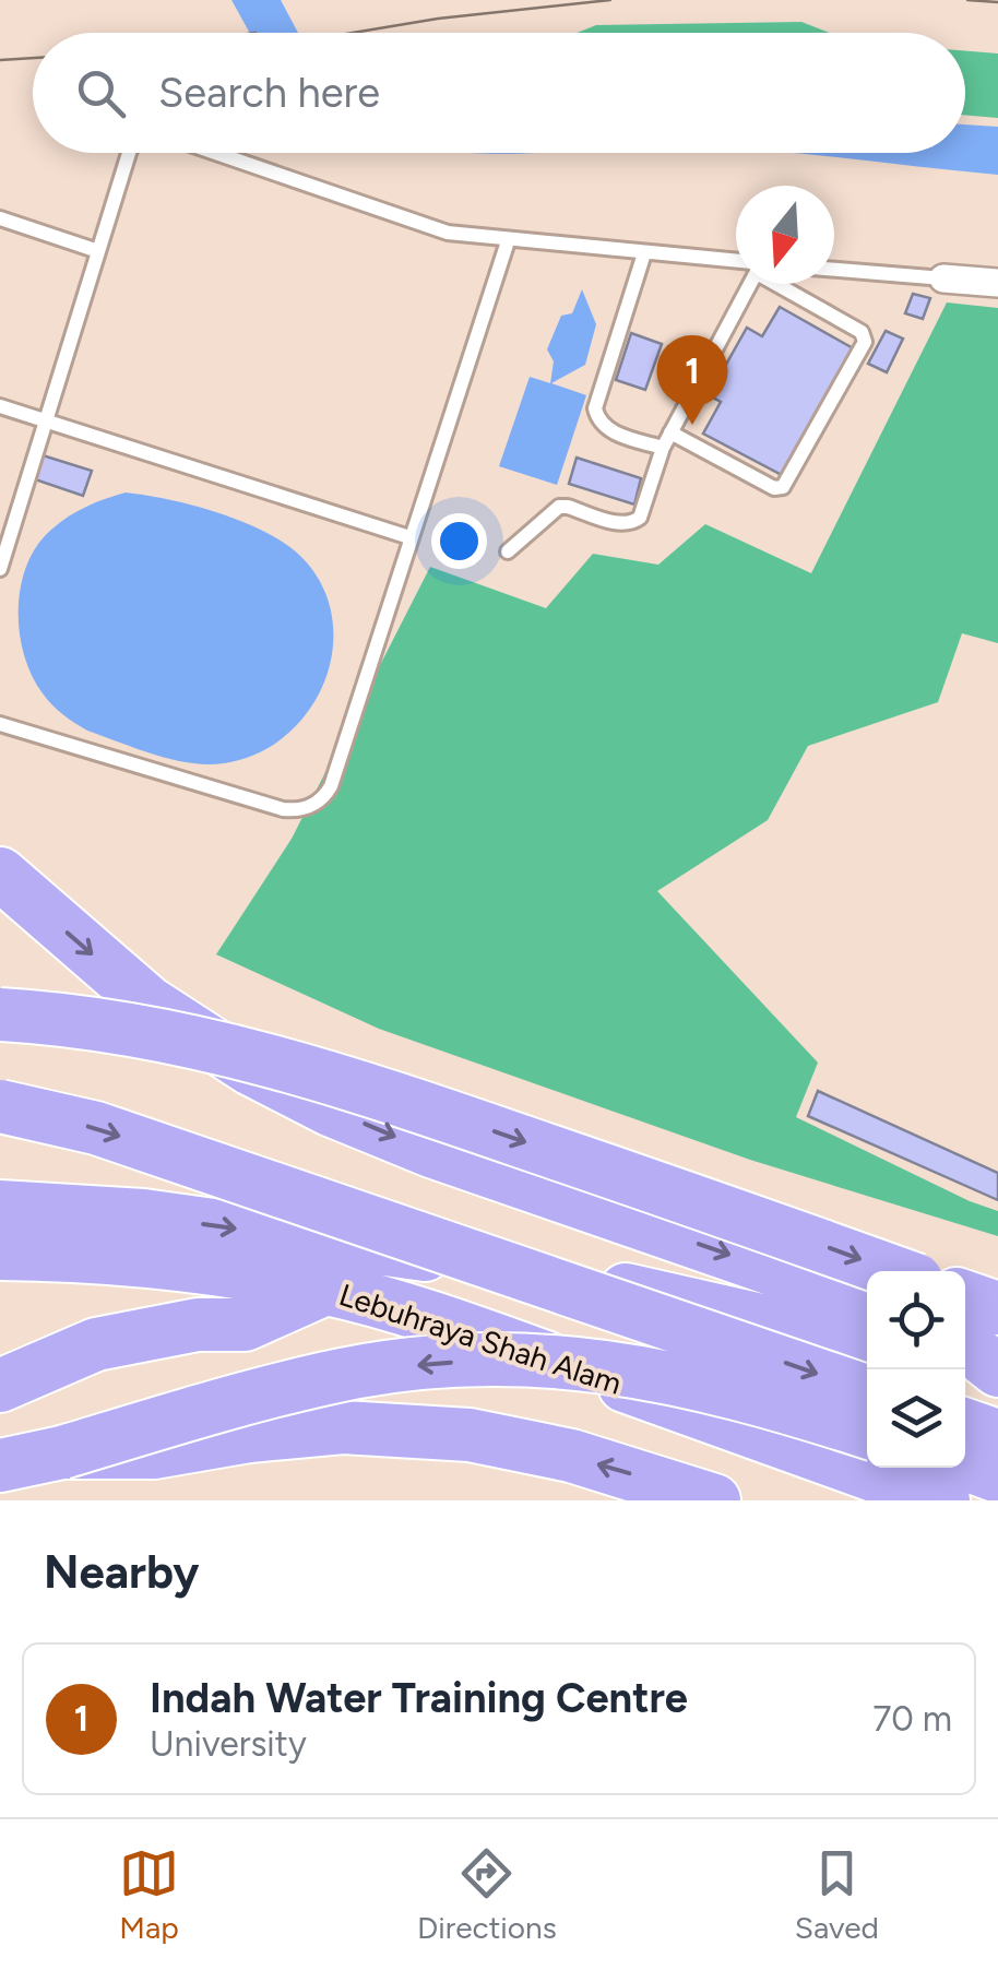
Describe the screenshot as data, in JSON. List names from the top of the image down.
{
  "streets": {
    "highway": ["Lebuhraya Shah Alam"]
  },
  "north": "bottom",
  "page": {
    "search": "Search here",
    "pins": "1",
    "heading": "Nearby",
    "list": [
      {
        "mark": "1",
        "name": "Indah Water Training Centre",
        "note": "University",
        "value": "70 m"
      }
    ],
    "nav": ["Map", "Directions", "Saved"]
  }
}
